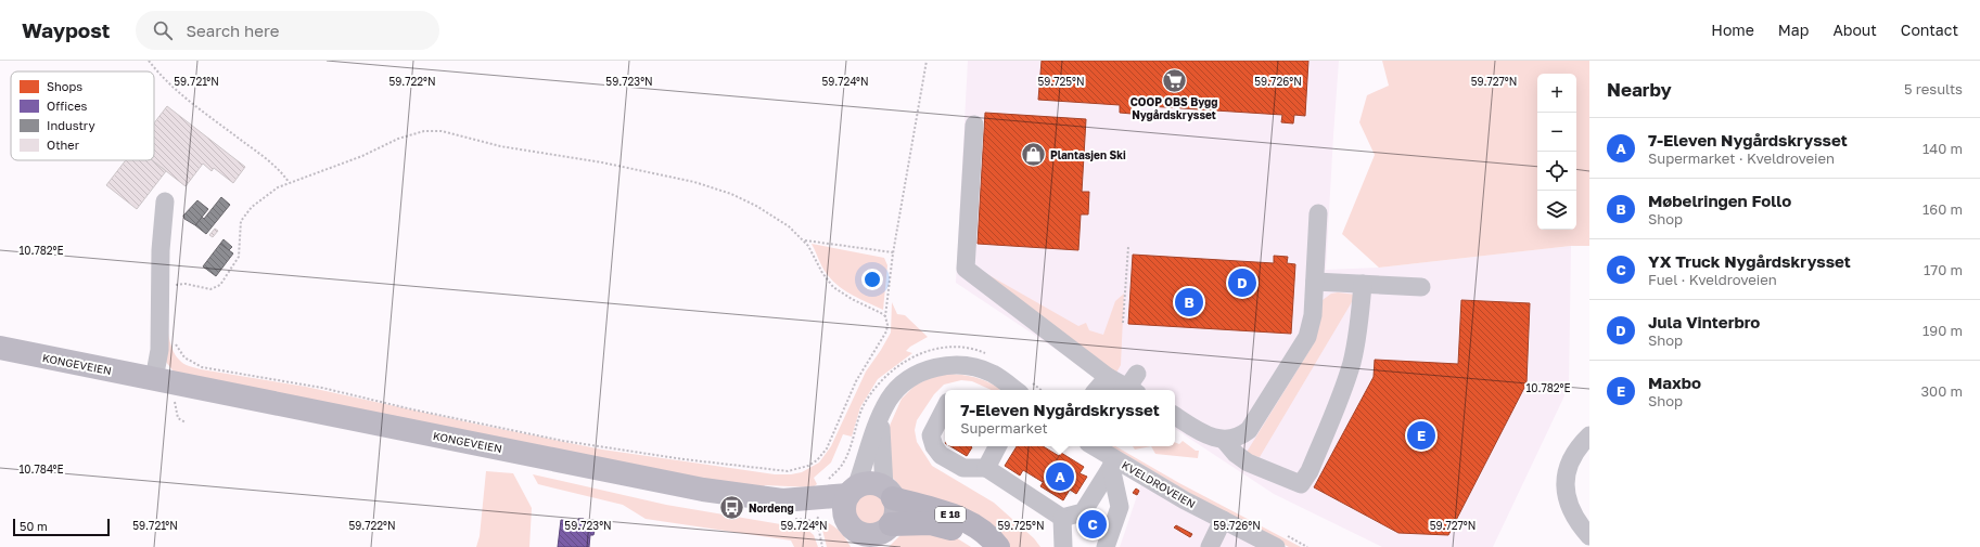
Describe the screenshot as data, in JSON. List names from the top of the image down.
{
  "streets": {
    "highway": ["E 18"],
    "main road": ["KONGEVEIEN"],
    "street": ["KVELDROVEIEN"]
  },
  "crossings": [
    ["KONGEVEIEN", "E 18"]
  ],
  "places": {
    "supermarket": ["COOP OBS Bygg Nygårdskrysset"],
    "shop": ["Plantasjen Ski"],
    "bus stop": ["Nordeng"]
  },
  "legend": [
    "Shops",
    "Offices",
    "Industry",
    "Other"
  ],
  "scale_bar": "50 m",
  "page": {
    "header": "Waypost",
    "search": "Search here",
    "nav": [
      "Home",
      "Map",
      "About",
      "Contact"
    ],
    "heading": ["Nearby", "5 results"],
    "map_buttons": ["+", "−"],
    "list": [
      {
        "mark": "A",
        "name": "7-Eleven Nygårdskrysset",
        "note": "Supermarket · Kveldroveien",
        "value": "140 m"
      },
      {
        "mark": "B",
        "name": "Møbelringen Follo",
        "note": "Shop",
        "value": "160 m"
      },
      {
        "mark": "C",
        "name": "YX Truck Nygårdskrysset",
        "note": "Fuel · Kveldroveien",
        "value": "170 m"
      },
      {
        "mark": "D",
        "name": "Jula Vinterbro",
        "note": "Shop",
        "value": "190 m"
      },
      {
        "mark": "E",
        "name": "Maxbo",
        "note": "Shop",
        "value": "300 m"
      }
    ],
    "pins": [
      "D",
      "B",
      "E",
      "A",
      "C"
    ],
    "popup": ["7-Eleven Nygårdskrysset", "Supermarket"],
    "scale": "50 m"
  },
  "coordinates": [
    "59.721°N",
    "59.722°N",
    "59.723°N",
    "59.724°N",
    "59.725°N",
    "59.726°N",
    "59.727°N",
    "10.782°E",
    "10.784°E"
  ]
}
